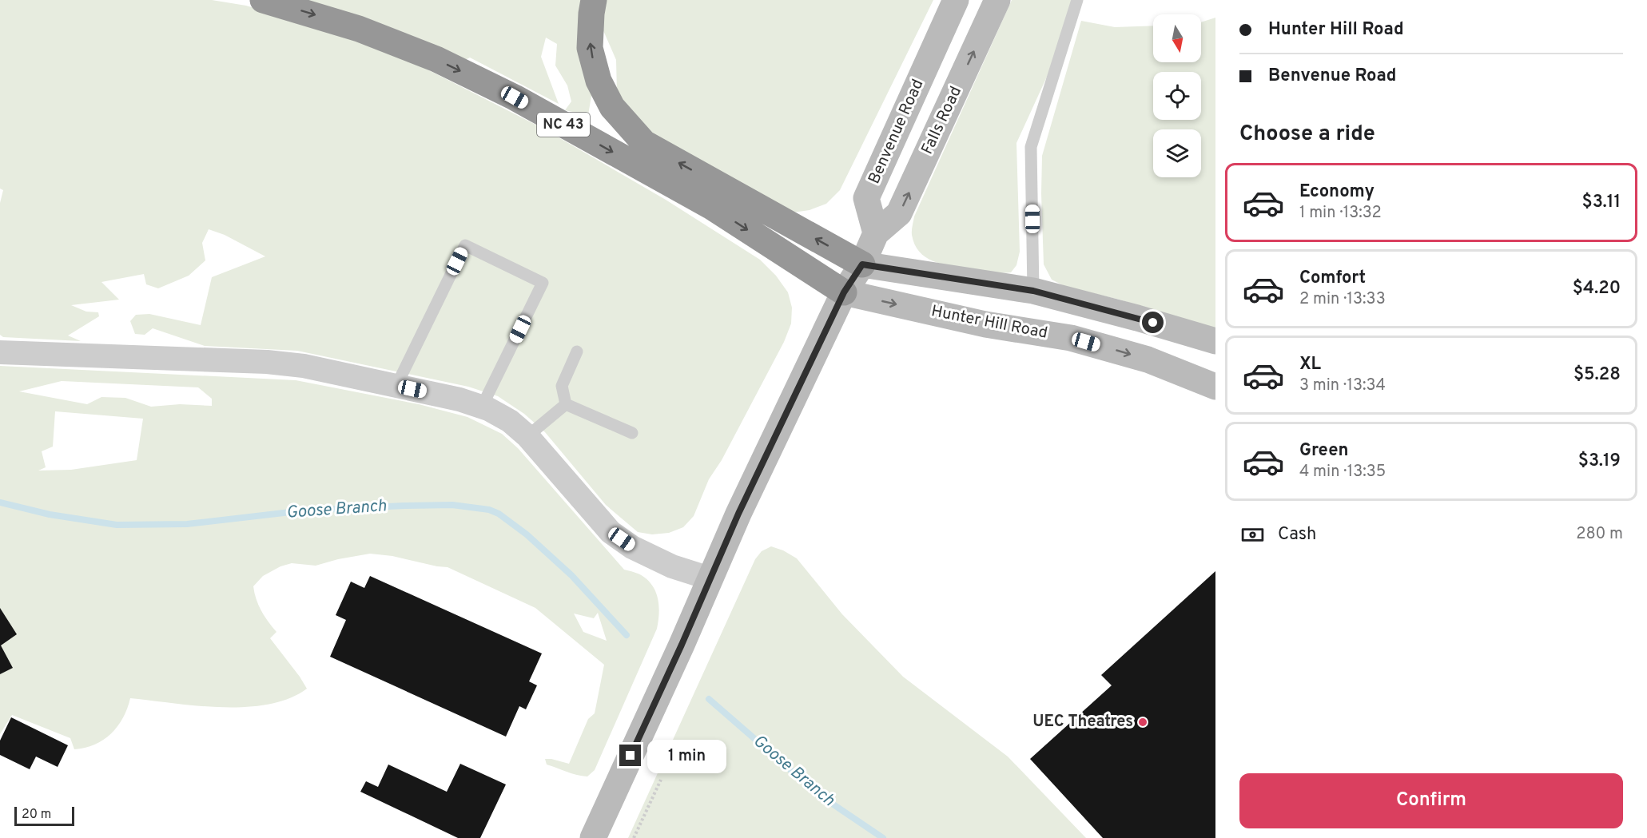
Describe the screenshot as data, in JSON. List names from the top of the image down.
{
  "streets": {
    "highway": ["NC 43"],
    "main road": ["Falls Road", "Benvenue Road", "Hunter Hill Road"]
  },
  "crossings": [
    ["Falls Road", "Benvenue Road"],
    ["NC 43", "Hunter Hill Road"]
  ],
  "one_way": ["Falls Road"],
  "water": ["Goose Branch"],
  "places": ["UEC Theatres"],
  "scale_bar": "20 m",
  "north": "bottom",
  "page": {
    "banner": ["Hunter Hill Road", "Benvenue Road"],
    "heading": "Choose a ride",
    "list": [
      {
        "name": "Economy",
        "note": "1 min · 13:32",
        "value": "$3.11"
      },
      {
        "name": "Comfort",
        "note": "2 min · 13:33",
        "value": "$4.20"
      },
      {
        "name": "XL",
        "note": "3 min · 13:34",
        "value": "$5.28"
      },
      {
        "name": "Green",
        "note": "4 min · 13:35",
        "value": "$3.19"
      }
    ],
    "pay": ["Cash", "280 m"],
    "bubble": "1 min",
    "buttons": "Confirm",
    "scale": "20 m"
  }
}
